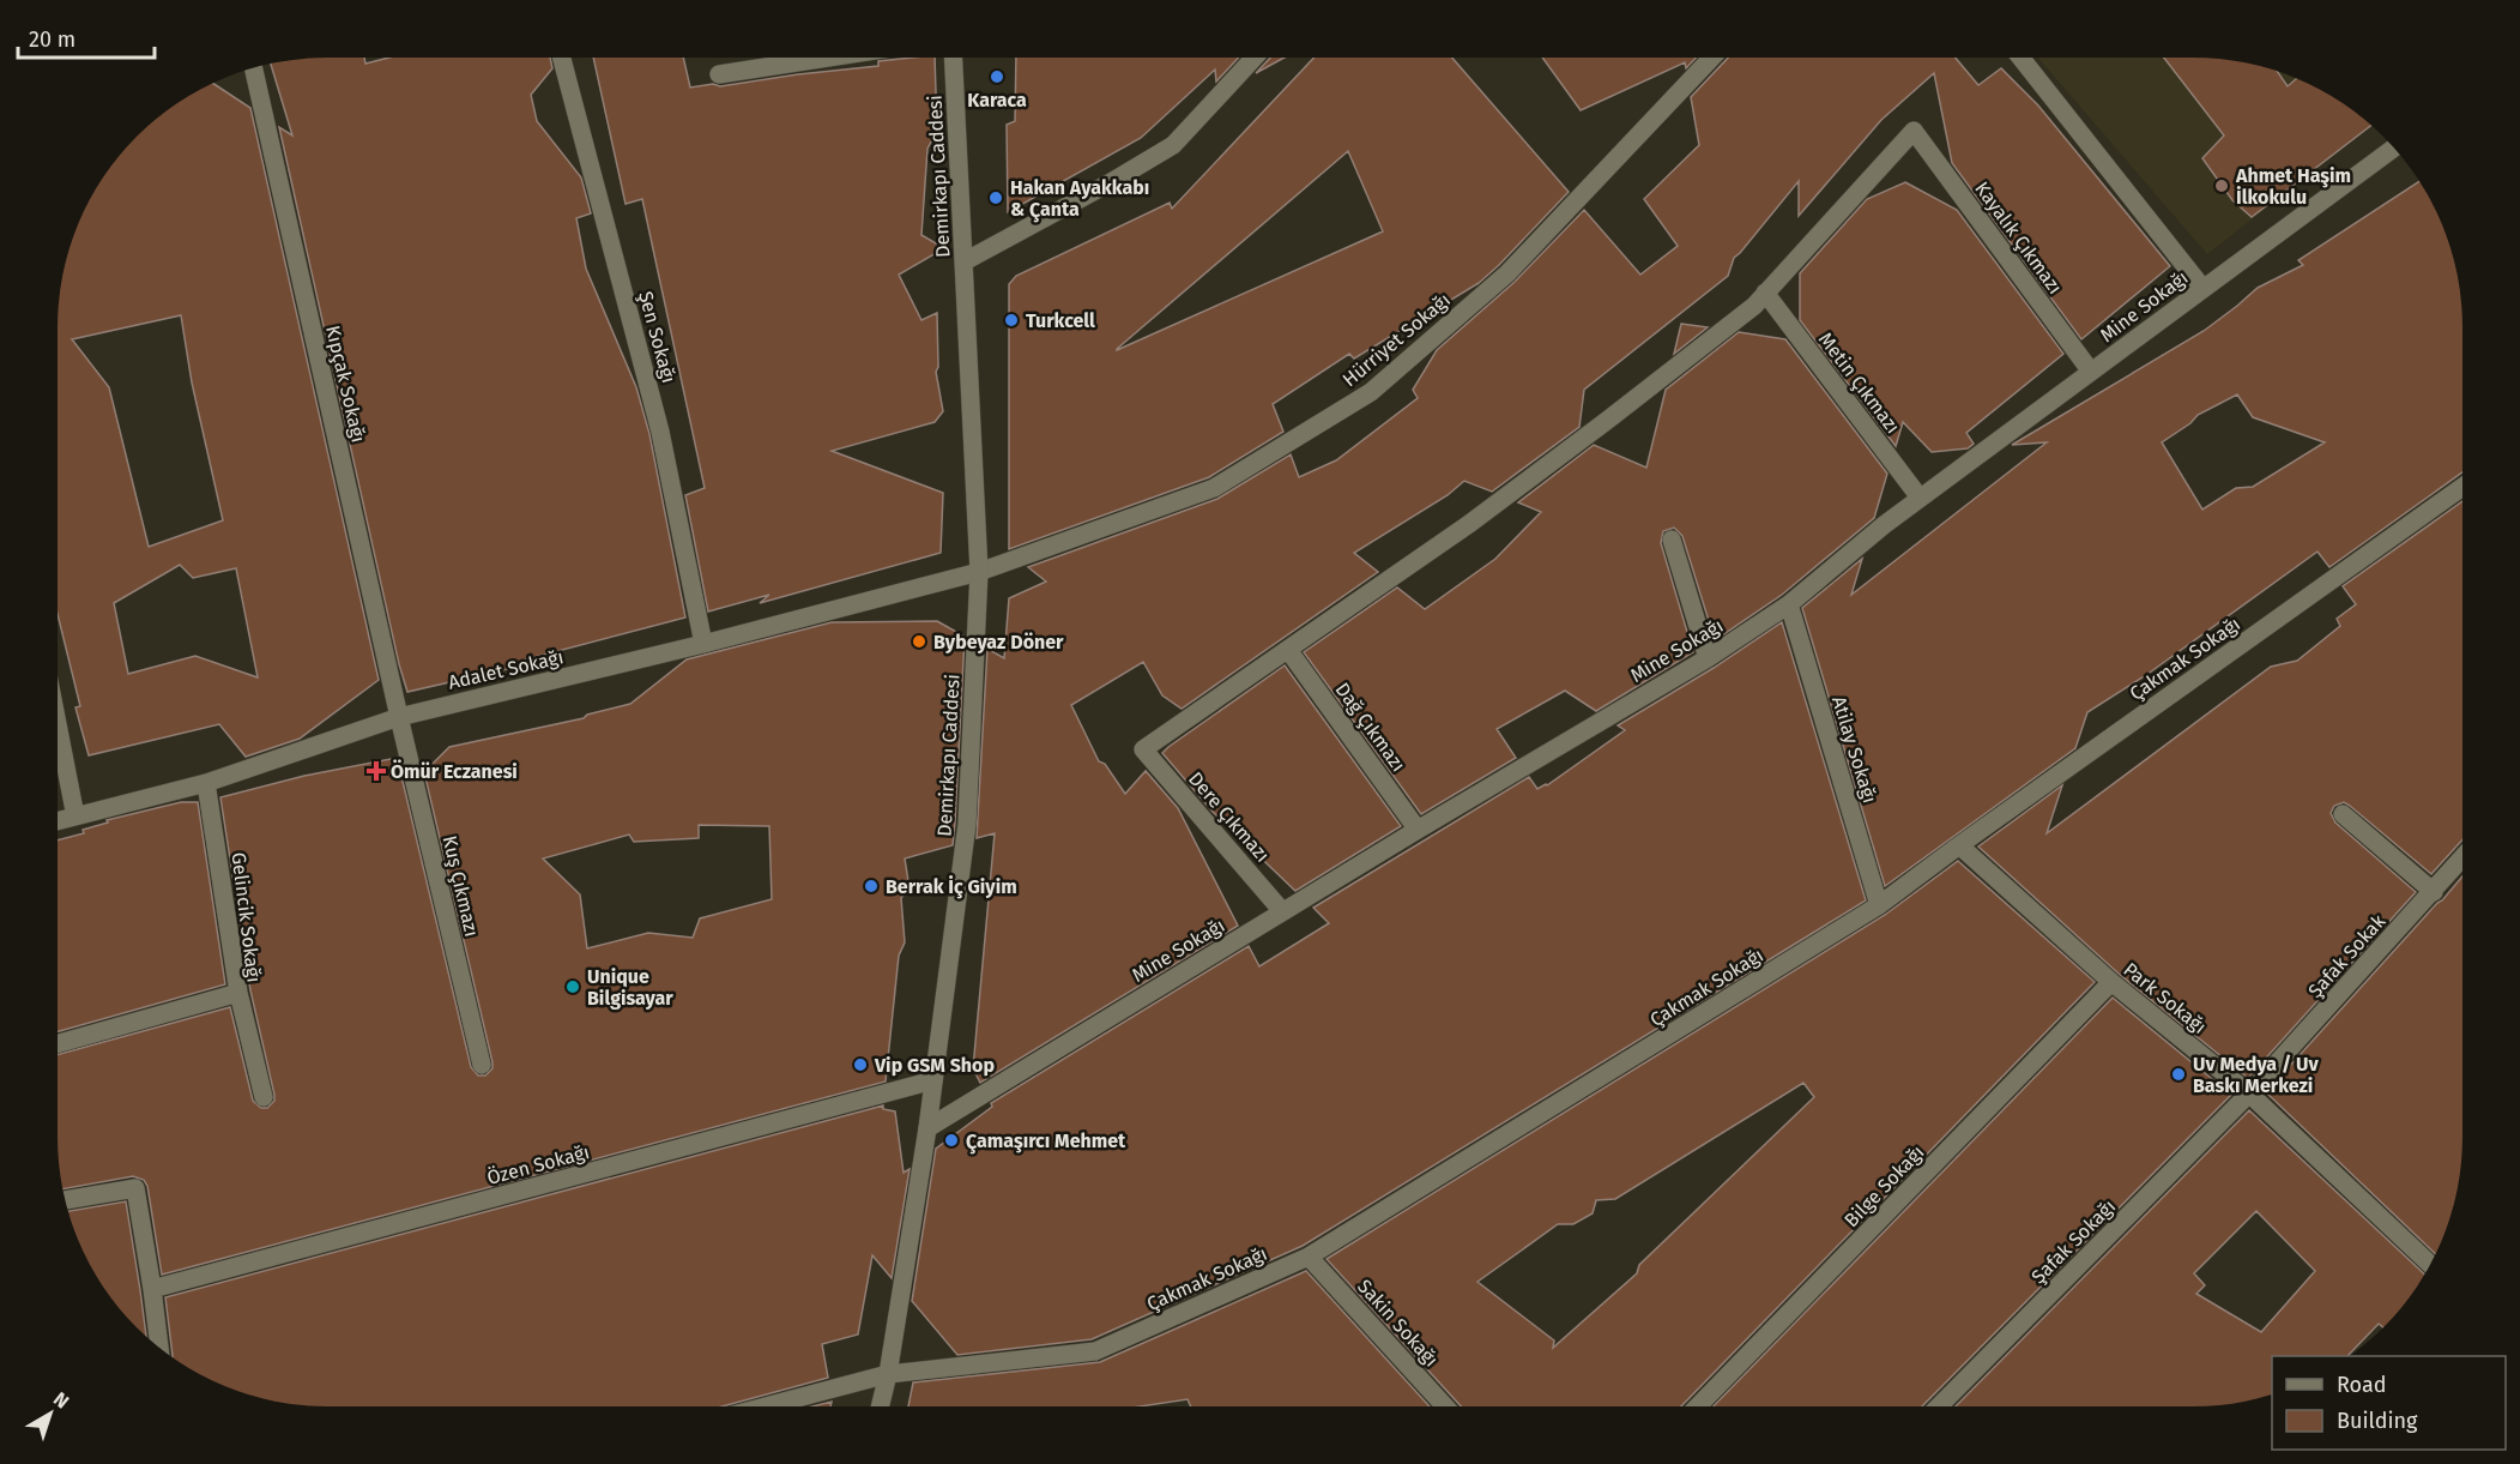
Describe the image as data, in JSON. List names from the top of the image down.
{
  "streets": {
    "street": [
      "Demirkapı Caddesi",
      "Kayalık Çıkmazı",
      "Mine Sokağı",
      "Şen Sokağı",
      "Hürriyet Sokağı",
      "Metin Çıkmazı",
      "Kıpçak Sokağı",
      "Çakmak Sokağı",
      "Adalet Sokağı",
      "Dağ Çıkmazı",
      "Atilay Sokağı",
      "Dere Çıkmazı",
      "Kuş Çıkmazı",
      "Gelincik Sokağı",
      "Şafak Sokak",
      "Park Sokağı",
      "Özen Sokağı",
      "Bilge Sokağı",
      "Şafak Sokağı",
      "Sakin Sokağı"
    ]
  },
  "crossings": [
    ["Demirkapı Caddesi", "Mine Sokağı"],
    ["Demirkapı Caddesi", "Hürriyet Sokağı"],
    ["Demirkapı Caddesi", "Çakmak Sokağı"],
    ["Demirkapı Caddesi", "Adalet Sokağı"],
    ["Demirkapı Caddesi", "Özen Sokağı"],
    ["Kayalık Çıkmazı", "Mine Sokağı"],
    ["Kayalık Çıkmazı", "Metin Çıkmazı"],
    ["Mine Sokağı", "Metin Çıkmazı"],
    ["Mine Sokağı", "Dağ Çıkmazı"],
    ["Mine Sokağı", "Atilay Sokağı"],
    ["Mine Sokağı", "Dere Çıkmazı"],
    ["Şen Sokağı", "Adalet Sokağı"],
    ["Hürriyet Sokağı", "Adalet Sokağı"],
    ["Kıpçak Sokağı", "Adalet Sokağı"],
    ["Kıpçak Sokağı", "Kuş Çıkmazı"],
    ["Çakmak Sokağı", "Atilay Sokağı"],
    ["Çakmak Sokağı", "Park Sokağı"],
    ["Çakmak Sokağı", "Sakin Sokağı"],
    ["Adalet Sokağı", "Kuş Çıkmazı"],
    ["Adalet Sokağı", "Gelincik Sokağı"],
    ["Dağ Çıkmazı", "Dere Çıkmazı"],
    ["Şafak Sokak", "Park Sokağı"],
    ["Şafak Sokak", "Şafak Sokağı"],
    ["Park Sokağı", "Bilge Sokağı"],
    ["Park Sokağı", "Şafak Sokağı"]
  ],
  "places": {
    "other": [
      "Karaca",
      "Ahmet Haşim İlkokulu",
      "Hakan Ayakkabı & Çanta",
      "Turkcell",
      "Bybeyaz Döner",
      "Berrak İç Giyim",
      "Unique Bilgisayar",
      "Vip GSM Shop",
      "Uv Medya / Uv Baskı Merkezi",
      "Çamaşırcı Mehmet"
    ],
    "health": ["Ömür Eczanesi"]
  },
  "legend": ["Road", "Building"],
  "scale_bar": "20 m",
  "north": "top right"
}
